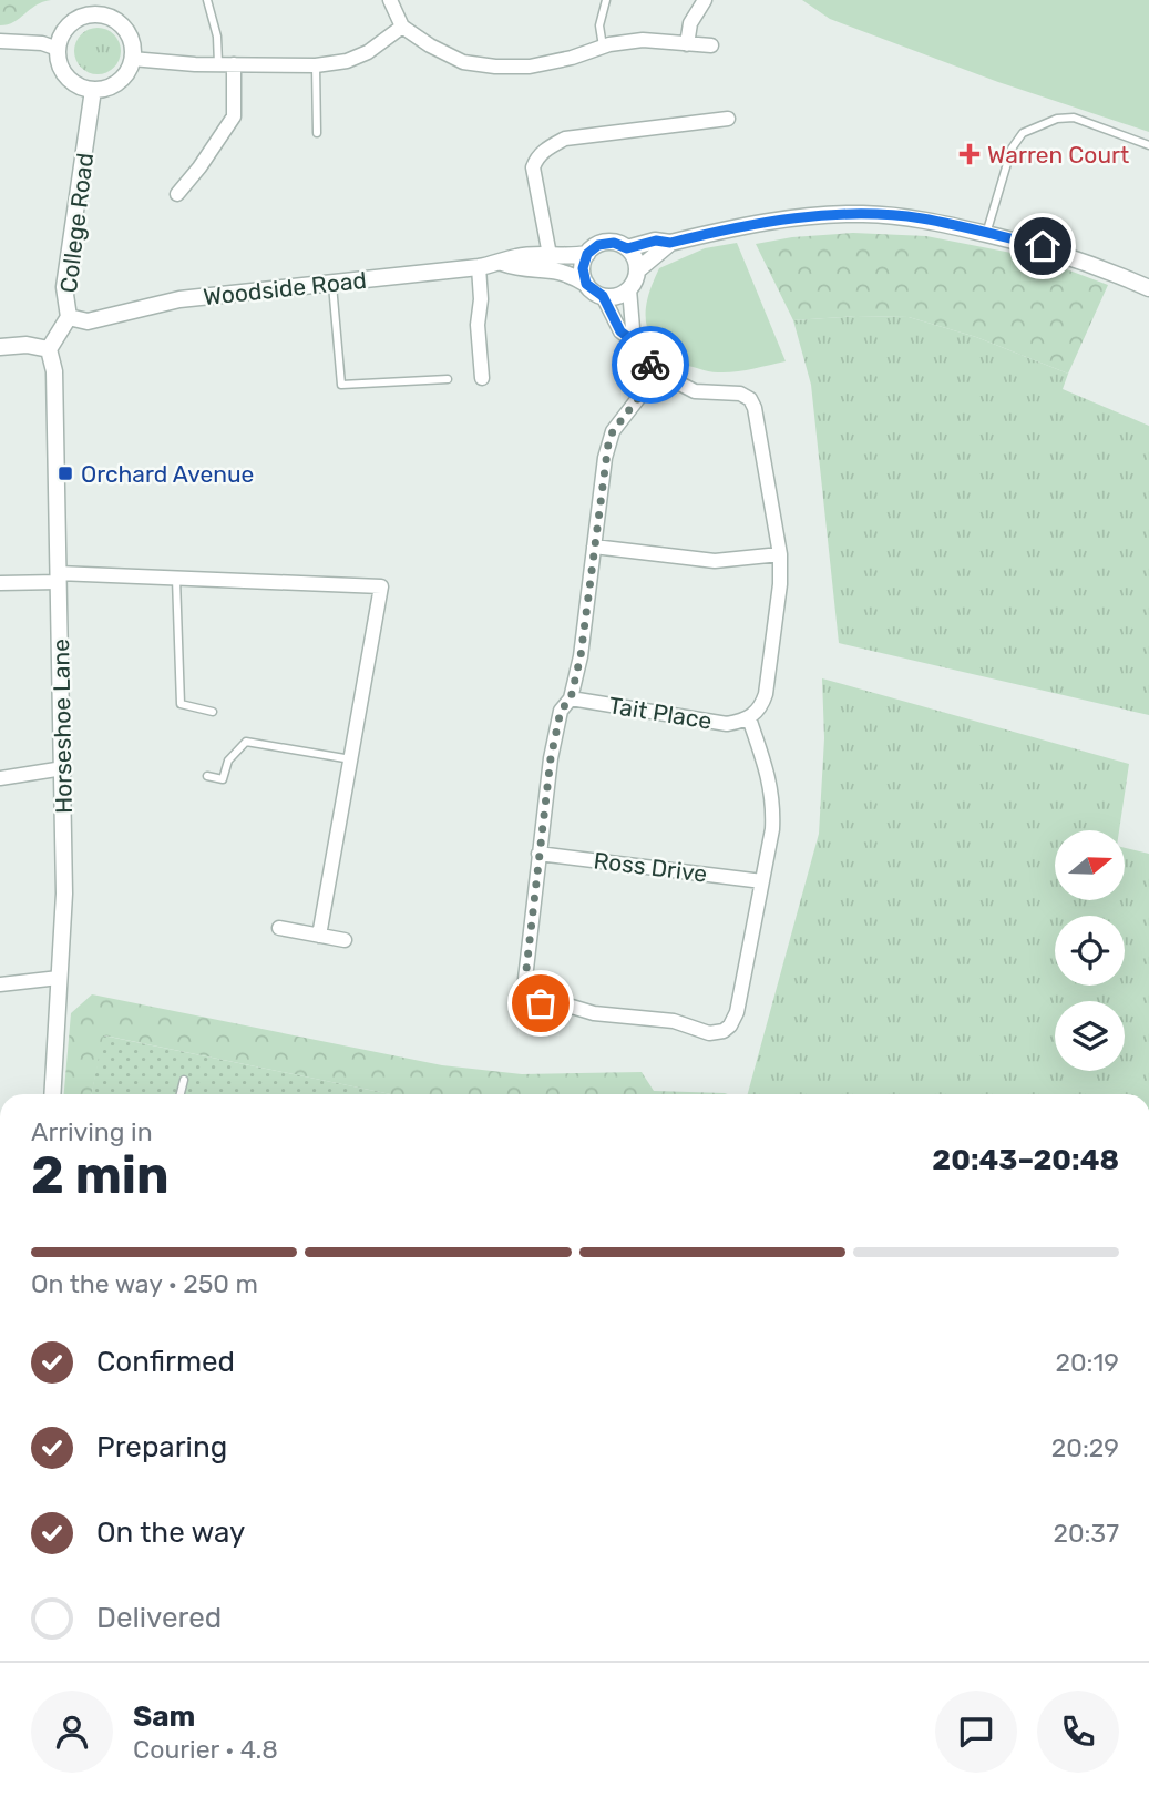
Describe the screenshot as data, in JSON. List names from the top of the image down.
{
  "streets": {
    "street": [
      "College Road",
      "Woodside Road",
      "Tait Place",
      "Horseshoe Lane",
      "Ross Drive"
    ]
  },
  "crossings": [
    ["College Road", "Woodside Road"],
    ["College Road", "Horseshoe Lane"]
  ],
  "places": {
    "health": ["Warren Court"],
    "transit": ["Orchard Avenue"]
  },
  "north": "right",
  "page": {
    "heading": ["2 min", "Arriving in", "20:43–20:48"],
    "panel": ["Sam", "Courier · 4.8"],
    "bar": "On the way · 250 m",
    "list": [
      ["Confirmed", "20:19"],
      ["Preparing", "20:29"],
      ["On the way", "20:37"],
      "Delivered"
    ]
  }
}
